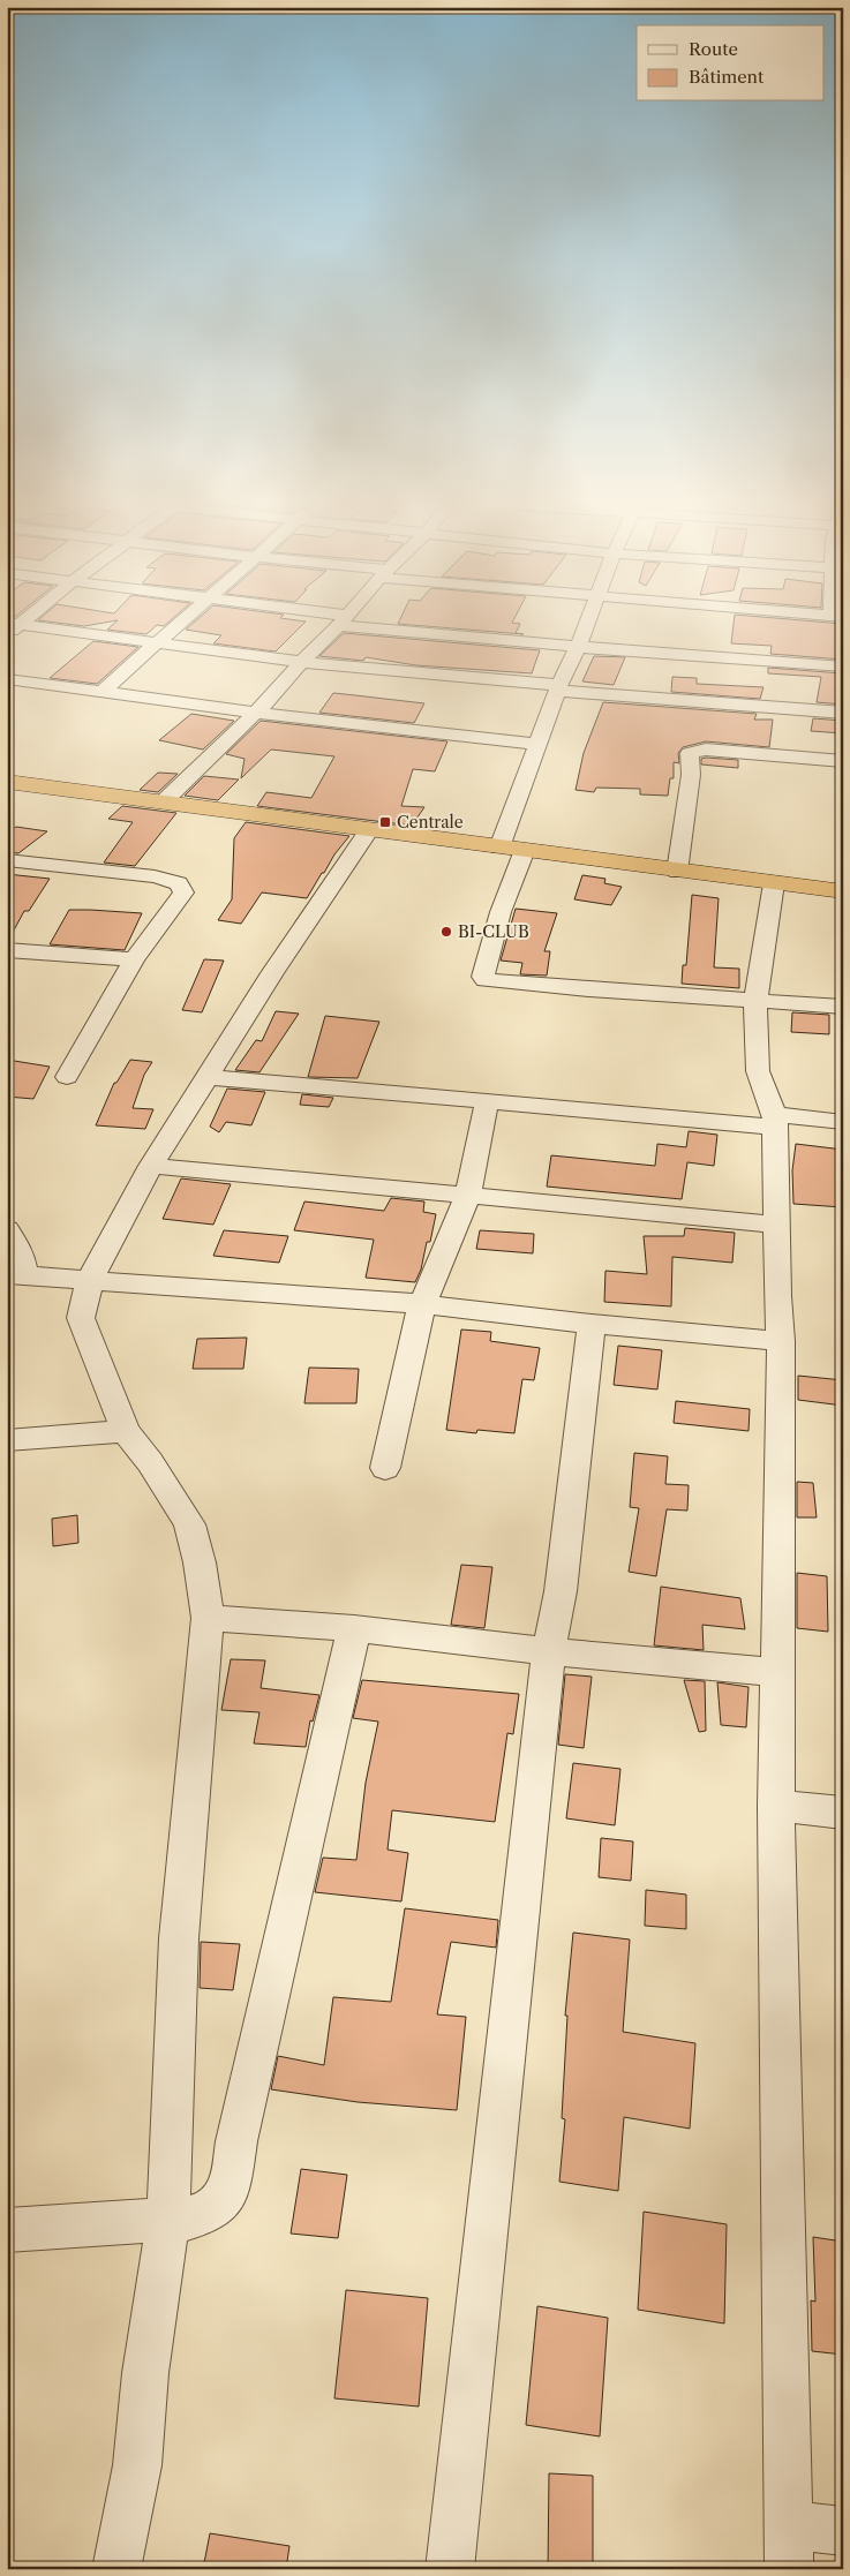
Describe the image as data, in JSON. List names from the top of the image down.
{
  "places": {
    "transit": ["Centrale"],
    "other": ["BI-CLUB"]
  },
  "legend": ["Route", "Bâtiment"]
}
